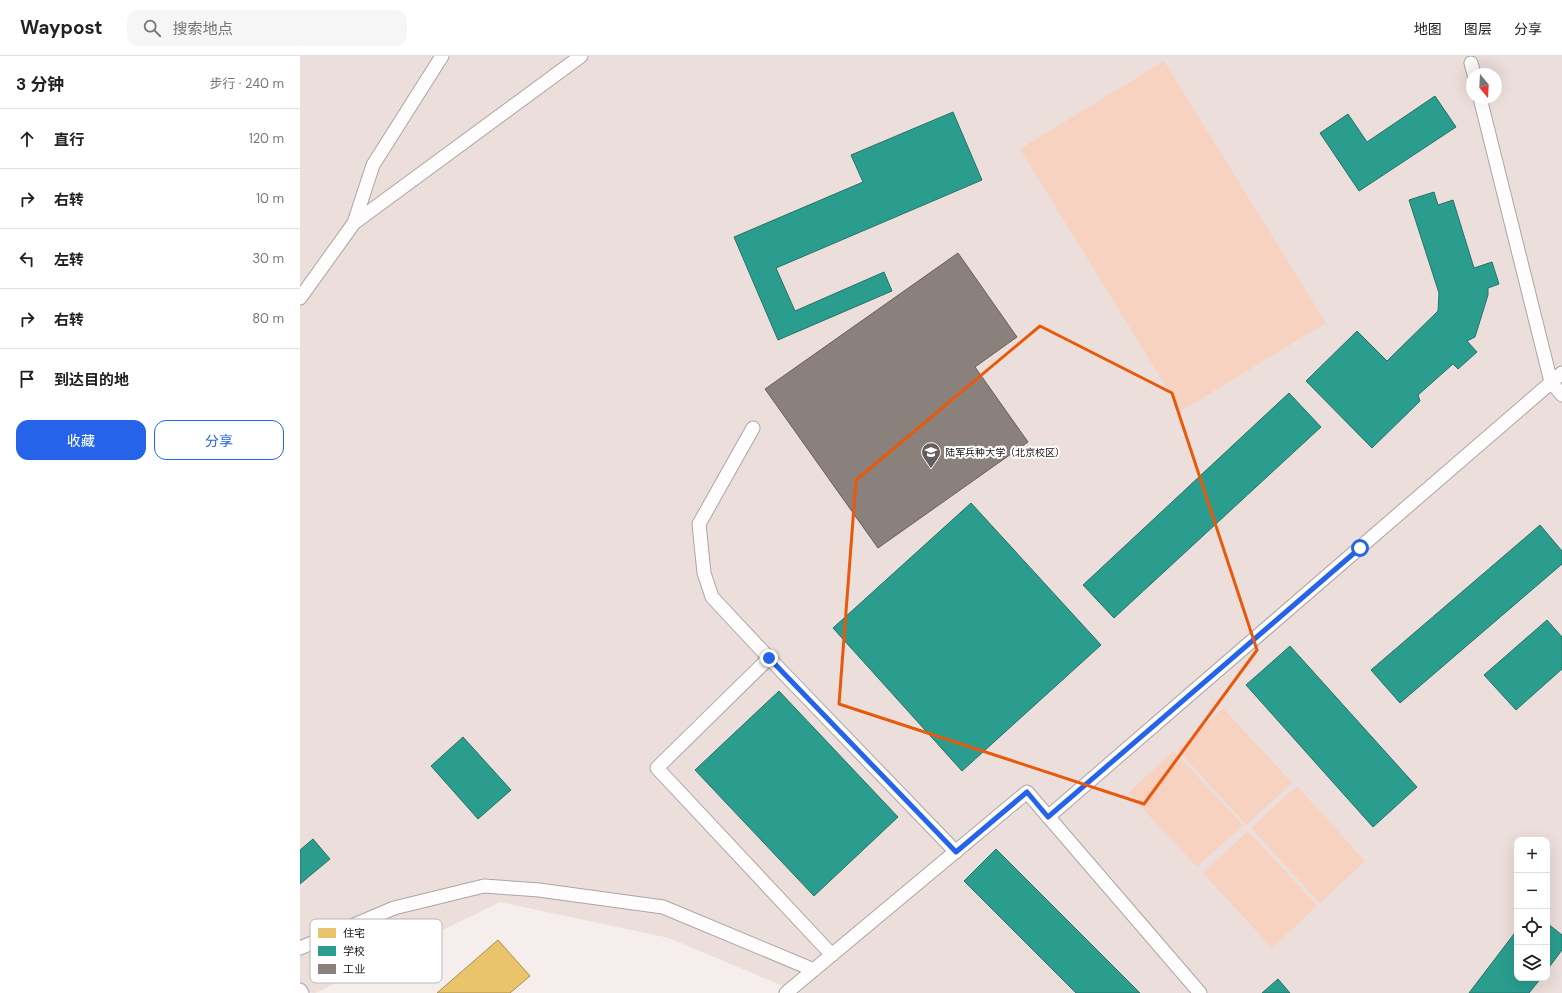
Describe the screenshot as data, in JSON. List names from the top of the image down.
{
  "places": {
    "school or university": ["陆军兵种大学（北京校区）"]
  },
  "legend": ["住宅", "学校", "工业"],
  "north": "bottom",
  "page": {
    "header": "Waypost",
    "search": "搜索地点",
    "nav": ["地图", "图层", "分享"],
    "heading": ["3 分钟", "步行 · 240 m"],
    "list": [
      ["直行", "120 m"],
      ["右转", "10 m"],
      ["左转", "30 m"],
      ["右转", "80 m"],
      "到达目的地"
    ],
    "buttons": ["收藏", "分享"],
    "map_buttons": ["+", "−"]
  }
}
